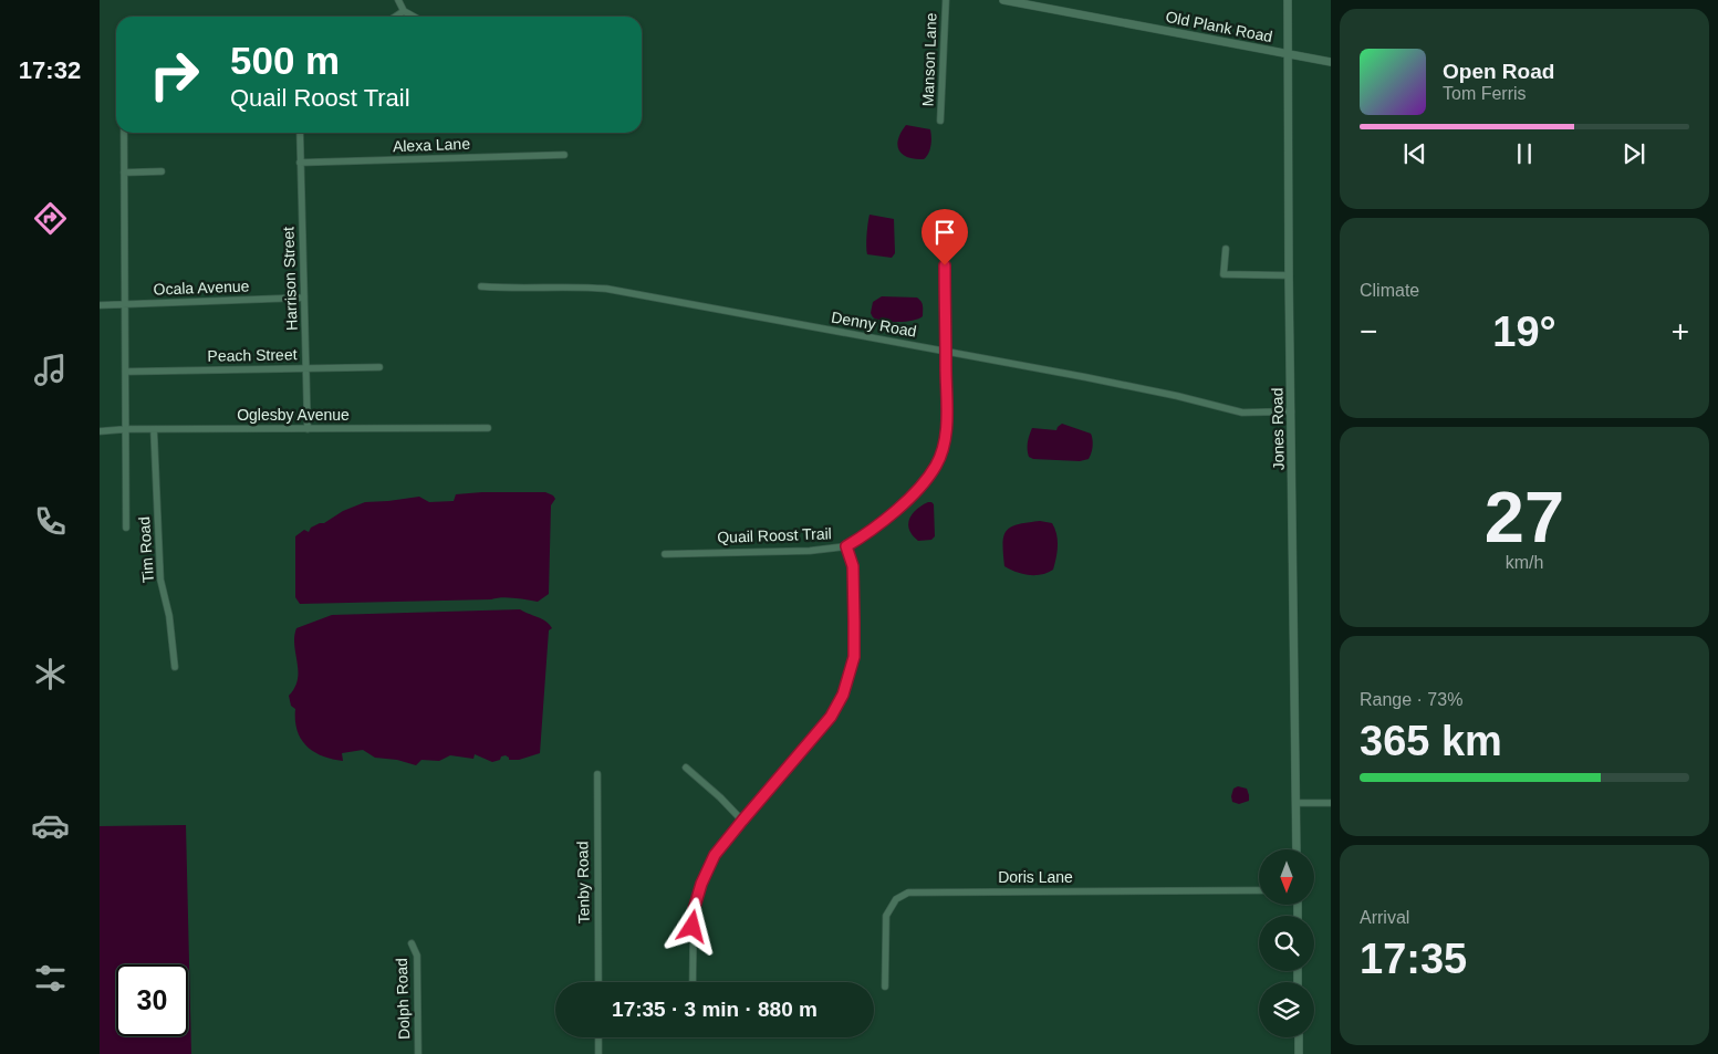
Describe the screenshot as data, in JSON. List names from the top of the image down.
{
  "streets": {
    "street": [
      "Old Plank Road",
      "Manson Lane",
      "Alexa Lane",
      "Harrison Street",
      "Ocala Avenue",
      "Denny Road",
      "Peach Street",
      "Oglesby Avenue",
      "Jones Road",
      "Quail Roost Trail",
      "Tim Road",
      "Doris Lane",
      "Tenby Road",
      "Dolph Road"
    ]
  },
  "crossings": [
    ["Old Plank Road", "Jones Road"],
    ["Alexa Lane", "Harrison Street"],
    ["Harrison Street", "Ocala Avenue"],
    ["Harrison Street", "Peach Street"],
    ["Harrison Street", "Oglesby Avenue"],
    ["Denny Road", "Jones Road"],
    ["Denny Road", "Quail Roost Trail"],
    ["Oglesby Avenue", "Tim Road"]
  ],
  "north": "bottom",
  "page": {
    "tabs": "17:32",
    "turn": ["500 m", "Quail Roost Trail"],
    "song": ["Open Road", "Tom Ferris"],
    "tile": [
      "Climate",
      ["27", "km/h"],
      ["Range · 73%", "365 km"],
      ["Arrival", "17:35"]
    ],
    "heat": ["−", "19°", "+"],
    "limit": "30",
    "trip": "17:35 · 3 min · 880 m"
  }
}
